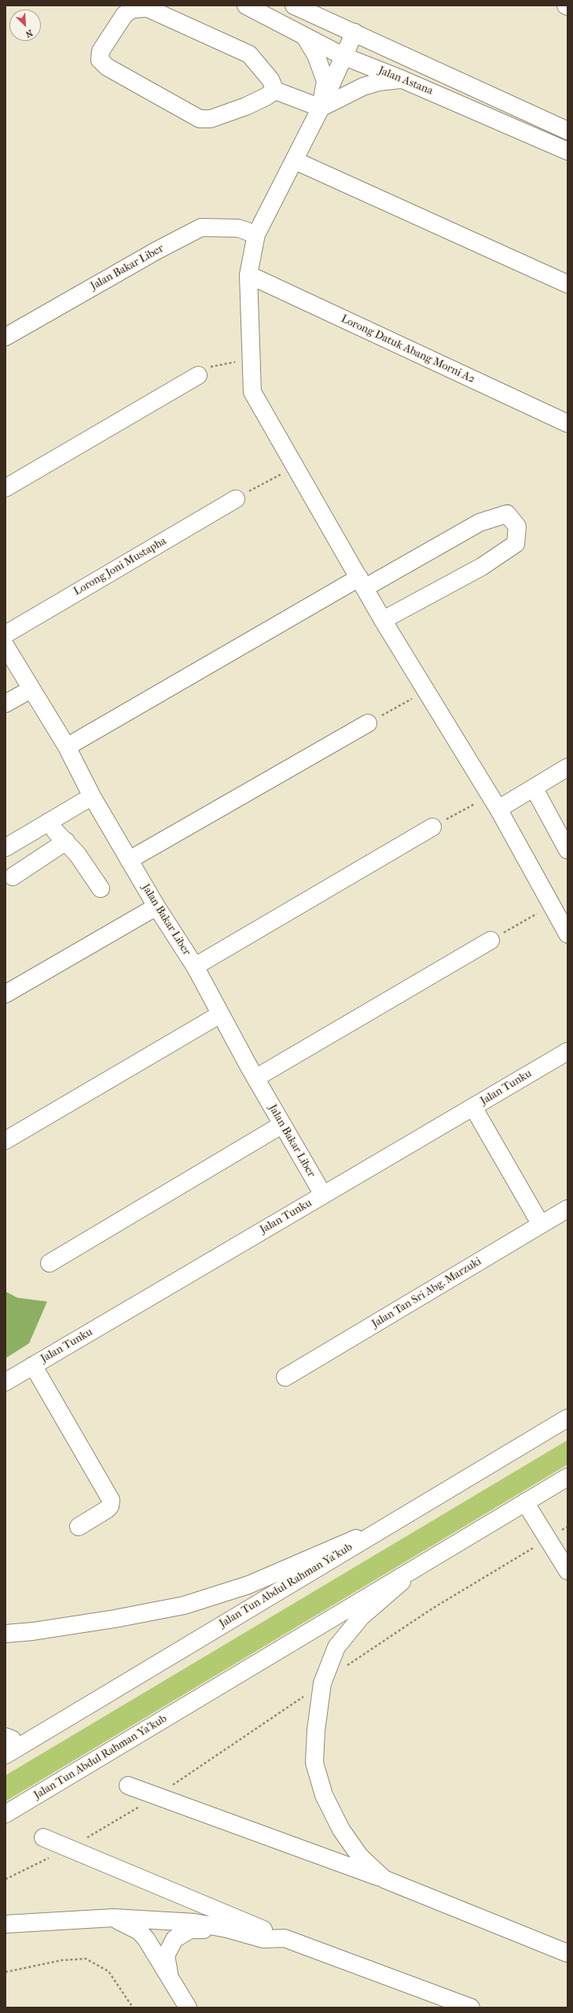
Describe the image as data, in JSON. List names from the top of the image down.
{
  "streets": {
    "street": [
      "Jalan Astana",
      "Jalan Bakar Liber",
      "Lorong Datuk Abang Morni A2",
      "Lorong Joni Mustapha",
      "Jalan Tunku",
      "Jalan Tan Sri Abg. Marzuki",
      "Jalan Tun Abdul Rahman Ya'kub"
    ]
  },
  "crossings": [
    ["Jalan Bakar Liber", "Jalan Tunku"]
  ],
  "north": "bottom right"
}
